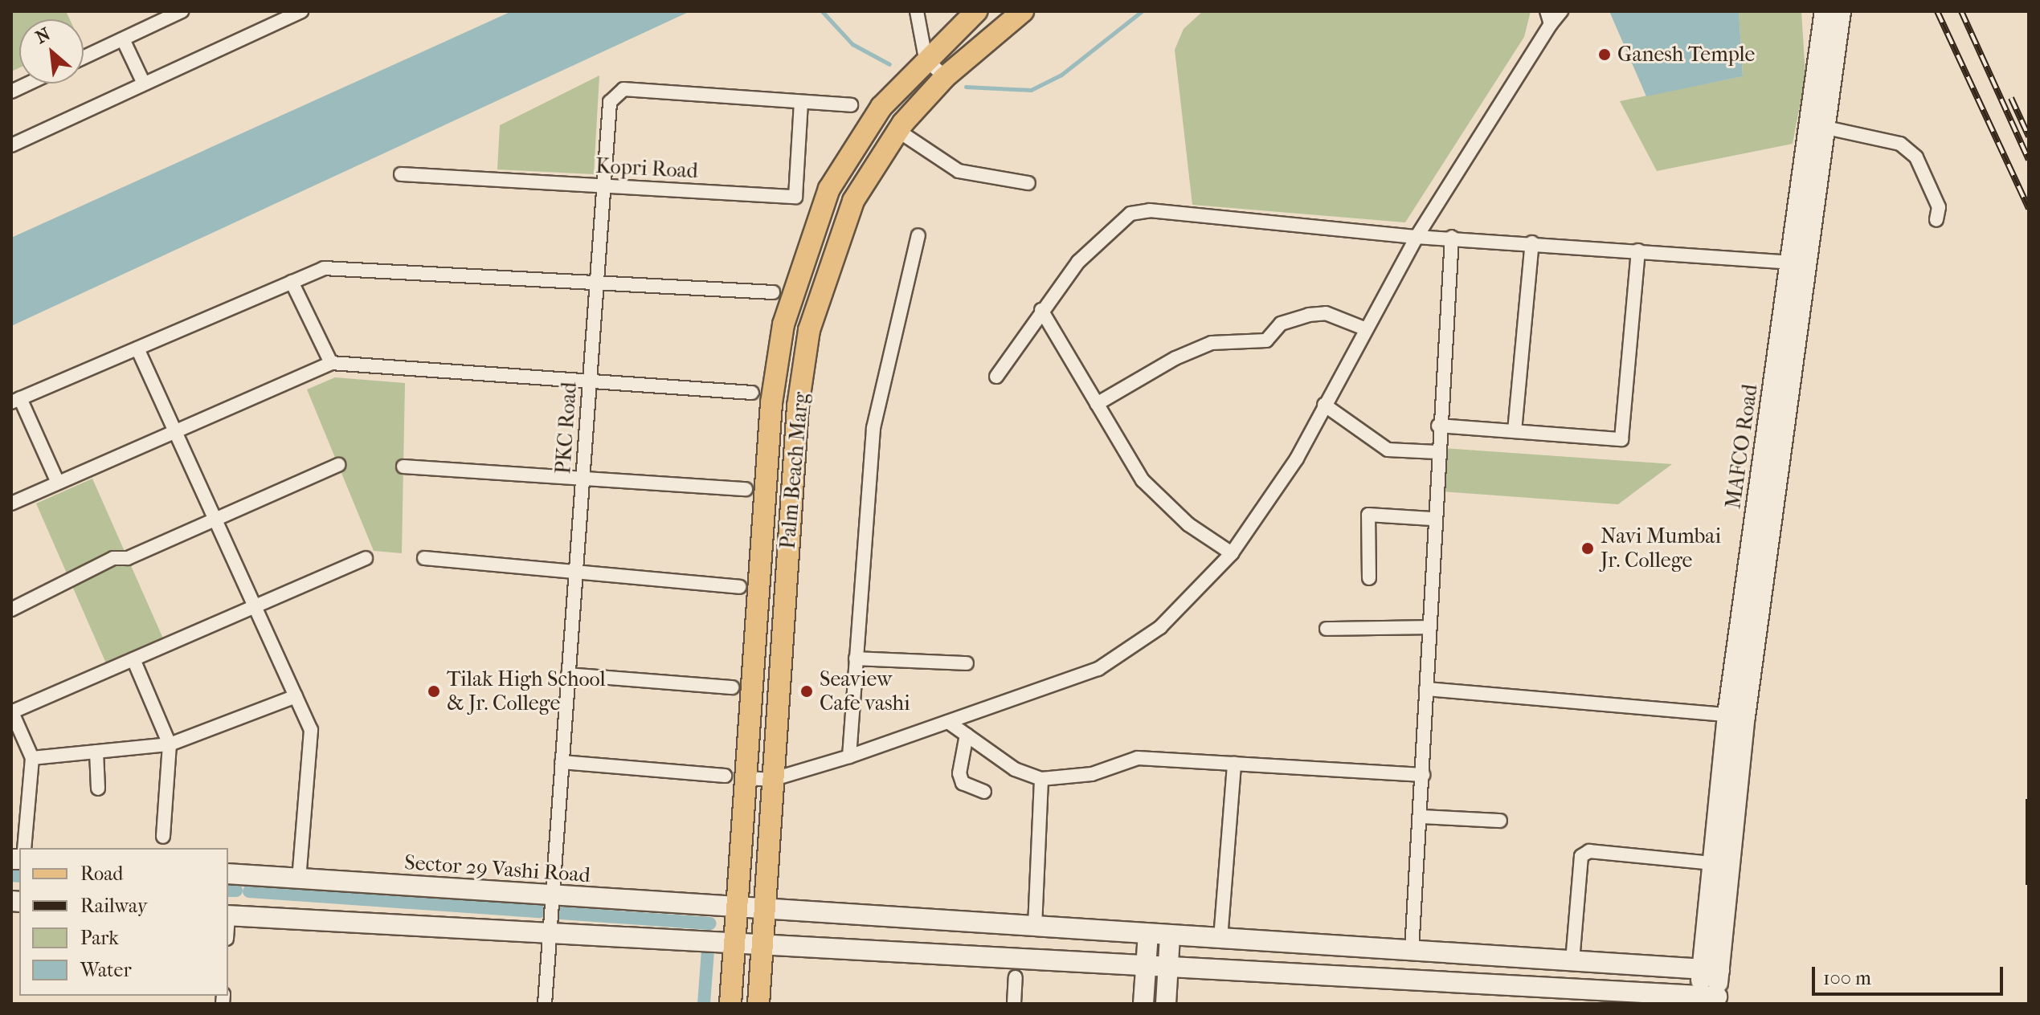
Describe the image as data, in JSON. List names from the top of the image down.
{
  "streets": {
    "main road": ["MAFCO Road", "Palm Beach Marg", "Sector 29 Vashi Road"],
    "street": ["Kopri Road", "PKC Road"]
  },
  "crossings": [
    ["Kopri Road", "PKC Road"],
    ["PKC Road", "Sector 29 Vashi Road"],
    ["MAFCO Road", "Sector 29 Vashi Road"],
    ["Palm Beach Marg", "Sector 29 Vashi Road"]
  ],
  "places": [
    "Ganesh Temple",
    "Navi Mumbai Jr. College",
    "Tilak High School & Jr. College",
    "Seaview Cafe vashi"
  ],
  "legend": [
    "Road",
    "Railway",
    "Park",
    "Water"
  ],
  "scale_bar": "100 m",
  "north": "top left"
}
